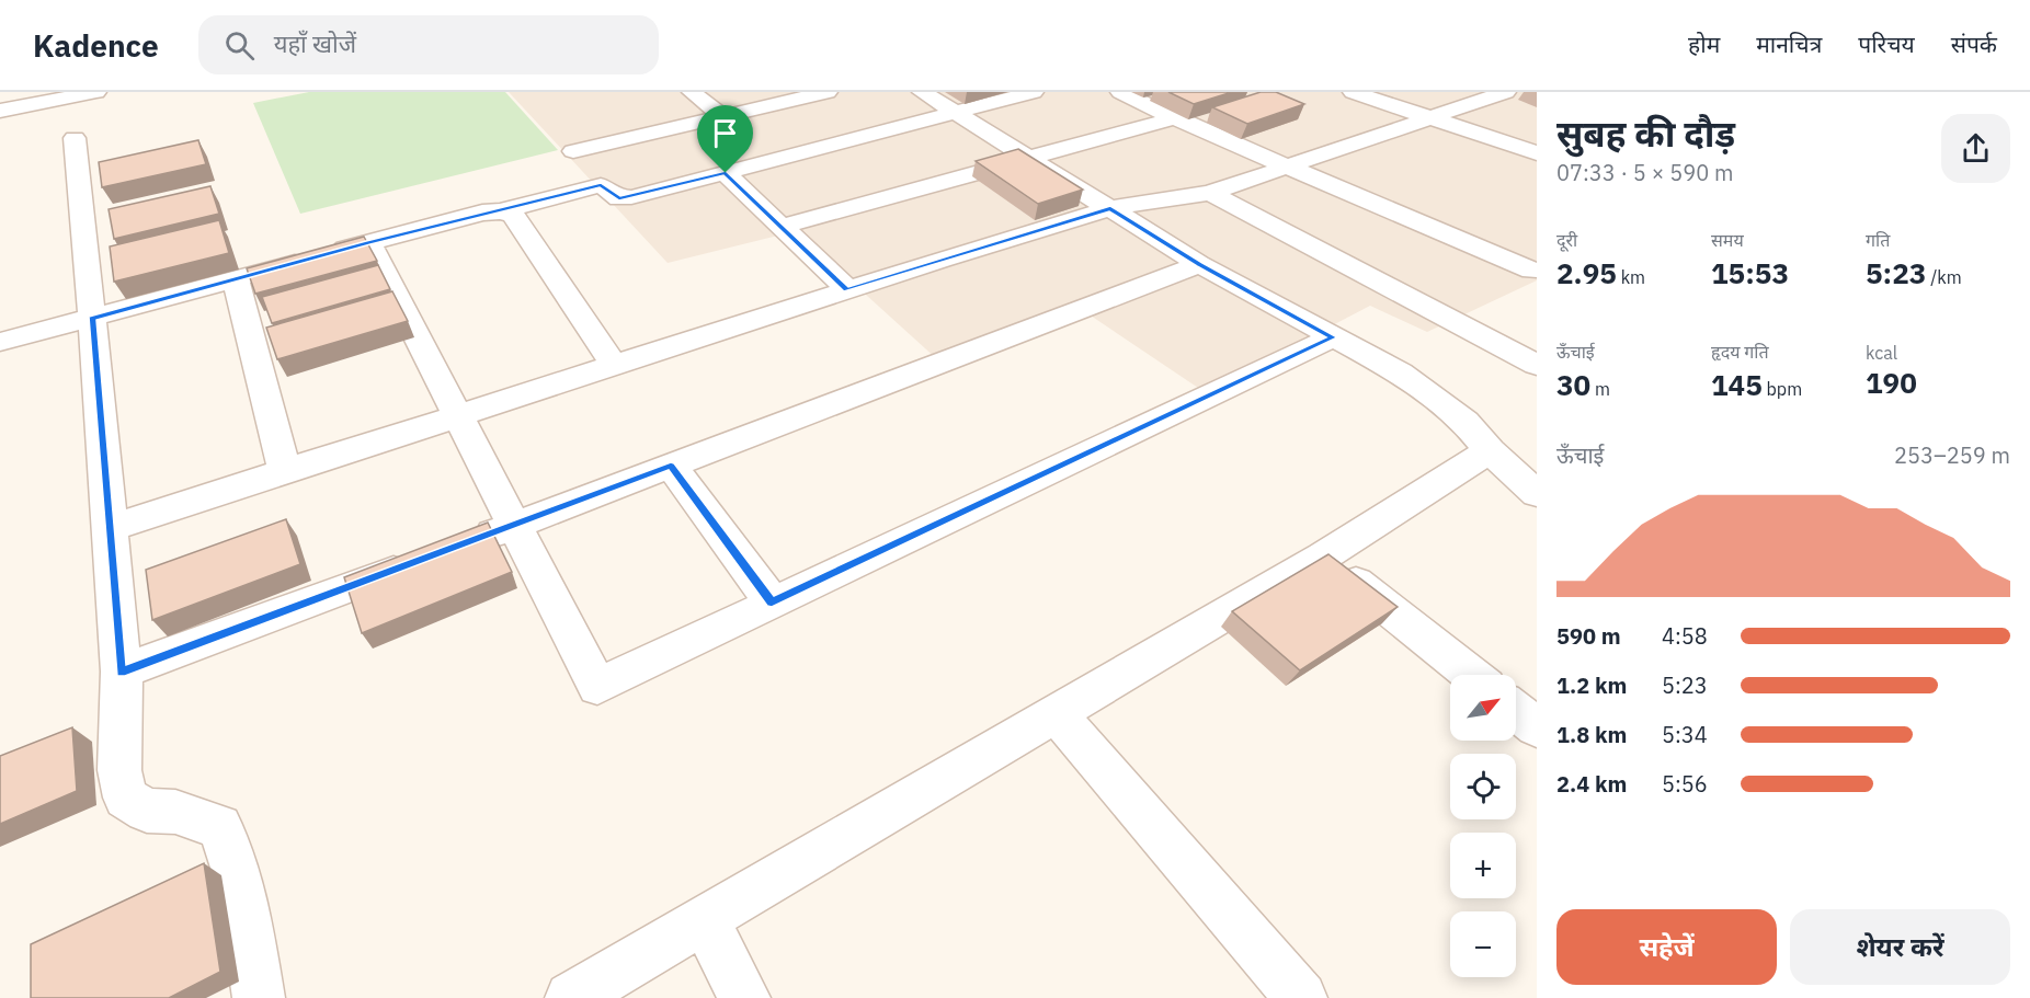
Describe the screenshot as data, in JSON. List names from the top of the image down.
{
  "north": "top right",
  "page": {
    "header": "Kadence",
    "search": "यहाँ खोजें",
    "nav": [
      "होम",
      "मानचित्र",
      "परिचय",
      "संपर्क"
    ],
    "heading": ["सुबह की दौड़", "07:33 · 5 × 590 m"],
    "stats": [
      ["दूरी", "2.95 km"],
      ["समय", "15:53"],
      ["गति", "5:23 /km"],
      ["ऊँचाई", "30 m"],
      ["हृदय गति", "145 bpm"],
      ["kcal", "190"]
    ],
    "chart": ["ऊँचाई", "253–259 m"],
    "list": [
      {
        "name": "590 m",
        "note": "4:58"
      },
      {
        "name": "1.2 km",
        "note": "5:23"
      },
      {
        "name": "1.8 km",
        "note": "5:34"
      },
      {
        "name": "2.4 km",
        "note": "5:56"
      }
    ],
    "map_buttons": ["+", "−"],
    "buttons": ["सहेजें", "शेयर करें"]
  }
}
